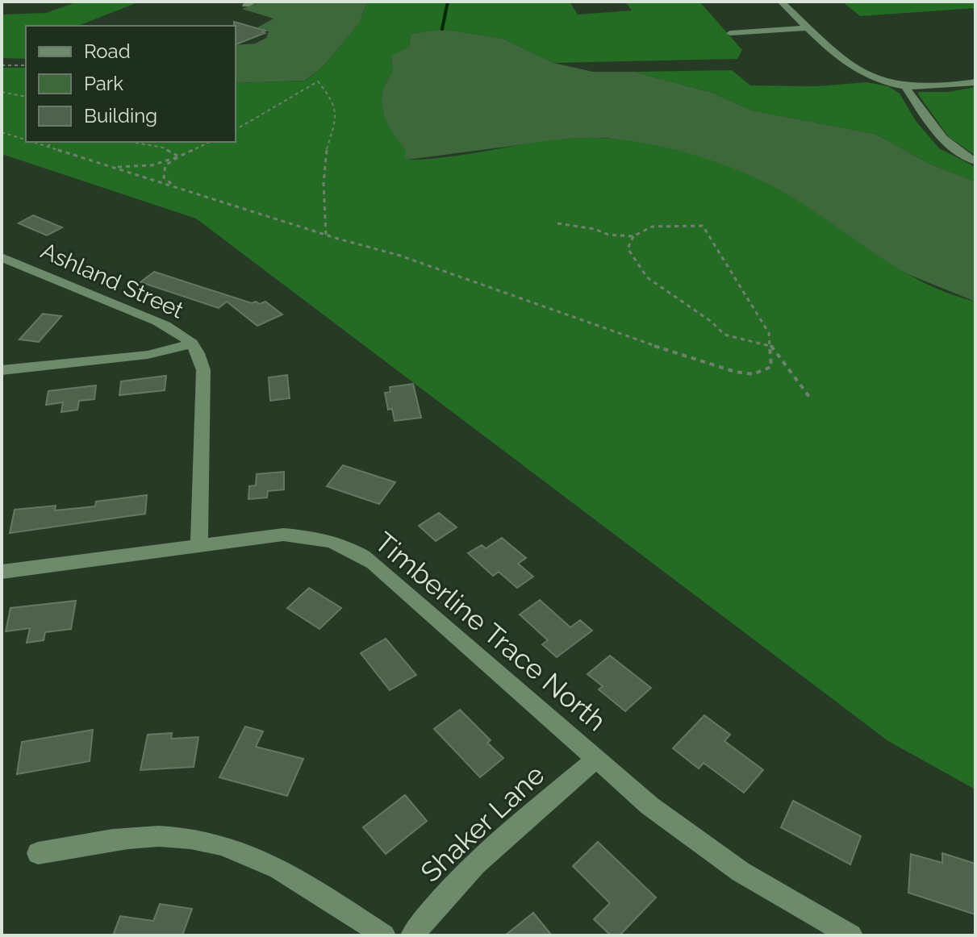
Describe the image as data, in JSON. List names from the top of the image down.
{
  "streets": {
    "street": ["Ashland Street", "Timberline Trace North", "Shaker Lane"]
  },
  "crossings": [
    ["Ashland Street", "Timberline Trace North"],
    ["Timberline Trace North", "Shaker Lane"]
  ],
  "legend": ["Road", "Park", "Building"]
}
